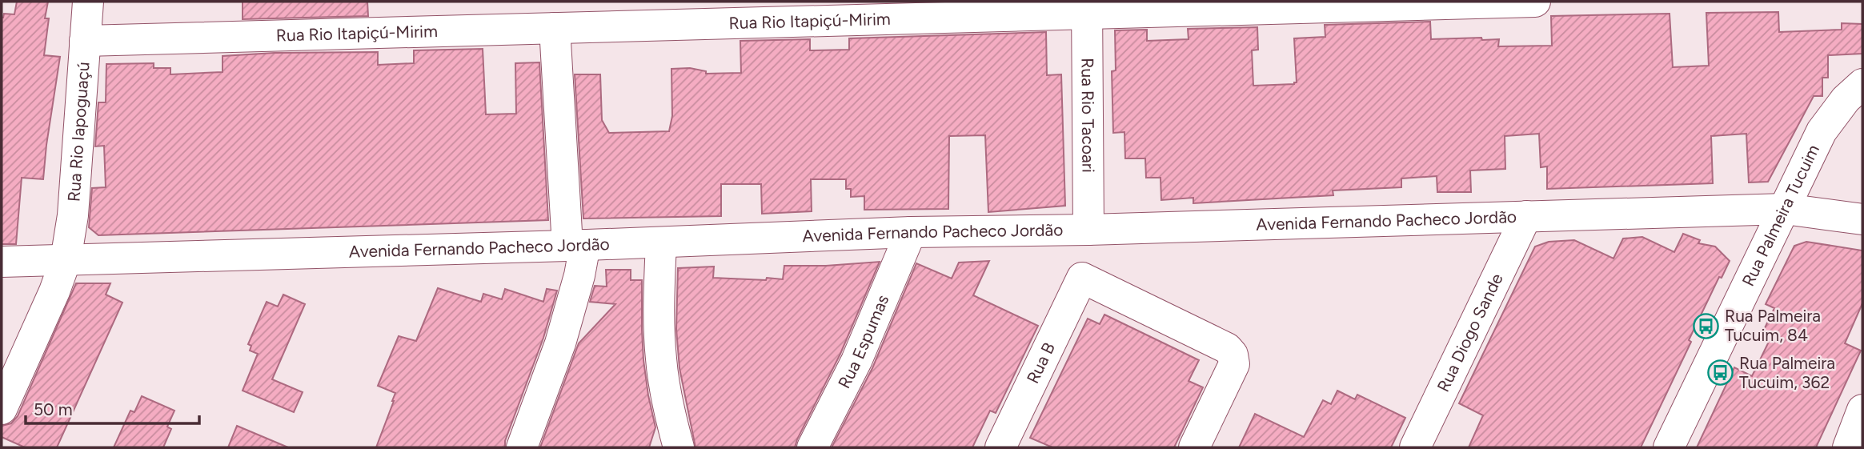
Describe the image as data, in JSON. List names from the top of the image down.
{
  "streets": {
    "street": [
      "Rua Rio Itapiçú-Mirim",
      "Rua Rio Tacoari",
      "Rua Rio Iapoguaçú",
      "Rua Palmeira Tucuim",
      "Avenida Fernando Pacheco Jordão",
      "Rua Diogo Sande",
      "Rua Espumas",
      "Rua B"
    ]
  },
  "crossings": [
    ["Rua Rio Itapiçú-Mirim", "Rua Rio Tacoari"],
    ["Rua Rio Itapiçú-Mirim", "Rua Rio Iapoguaçú"],
    ["Rua Rio Tacoari", "Avenida Fernando Pacheco Jordão"],
    ["Rua Rio Iapoguaçú", "Avenida Fernando Pacheco Jordão"],
    ["Rua Palmeira Tucuim", "Avenida Fernando Pacheco Jordão"],
    ["Avenida Fernando Pacheco Jordão", "Rua Diogo Sande"],
    ["Avenida Fernando Pacheco Jordão", "Rua Espumas"]
  ],
  "places": {
    "bus stop": ["Rua Palmeira Tucuim, 84", "Rua Palmeira Tucuim, 362"]
  },
  "scale_bar": "50 m"
}
